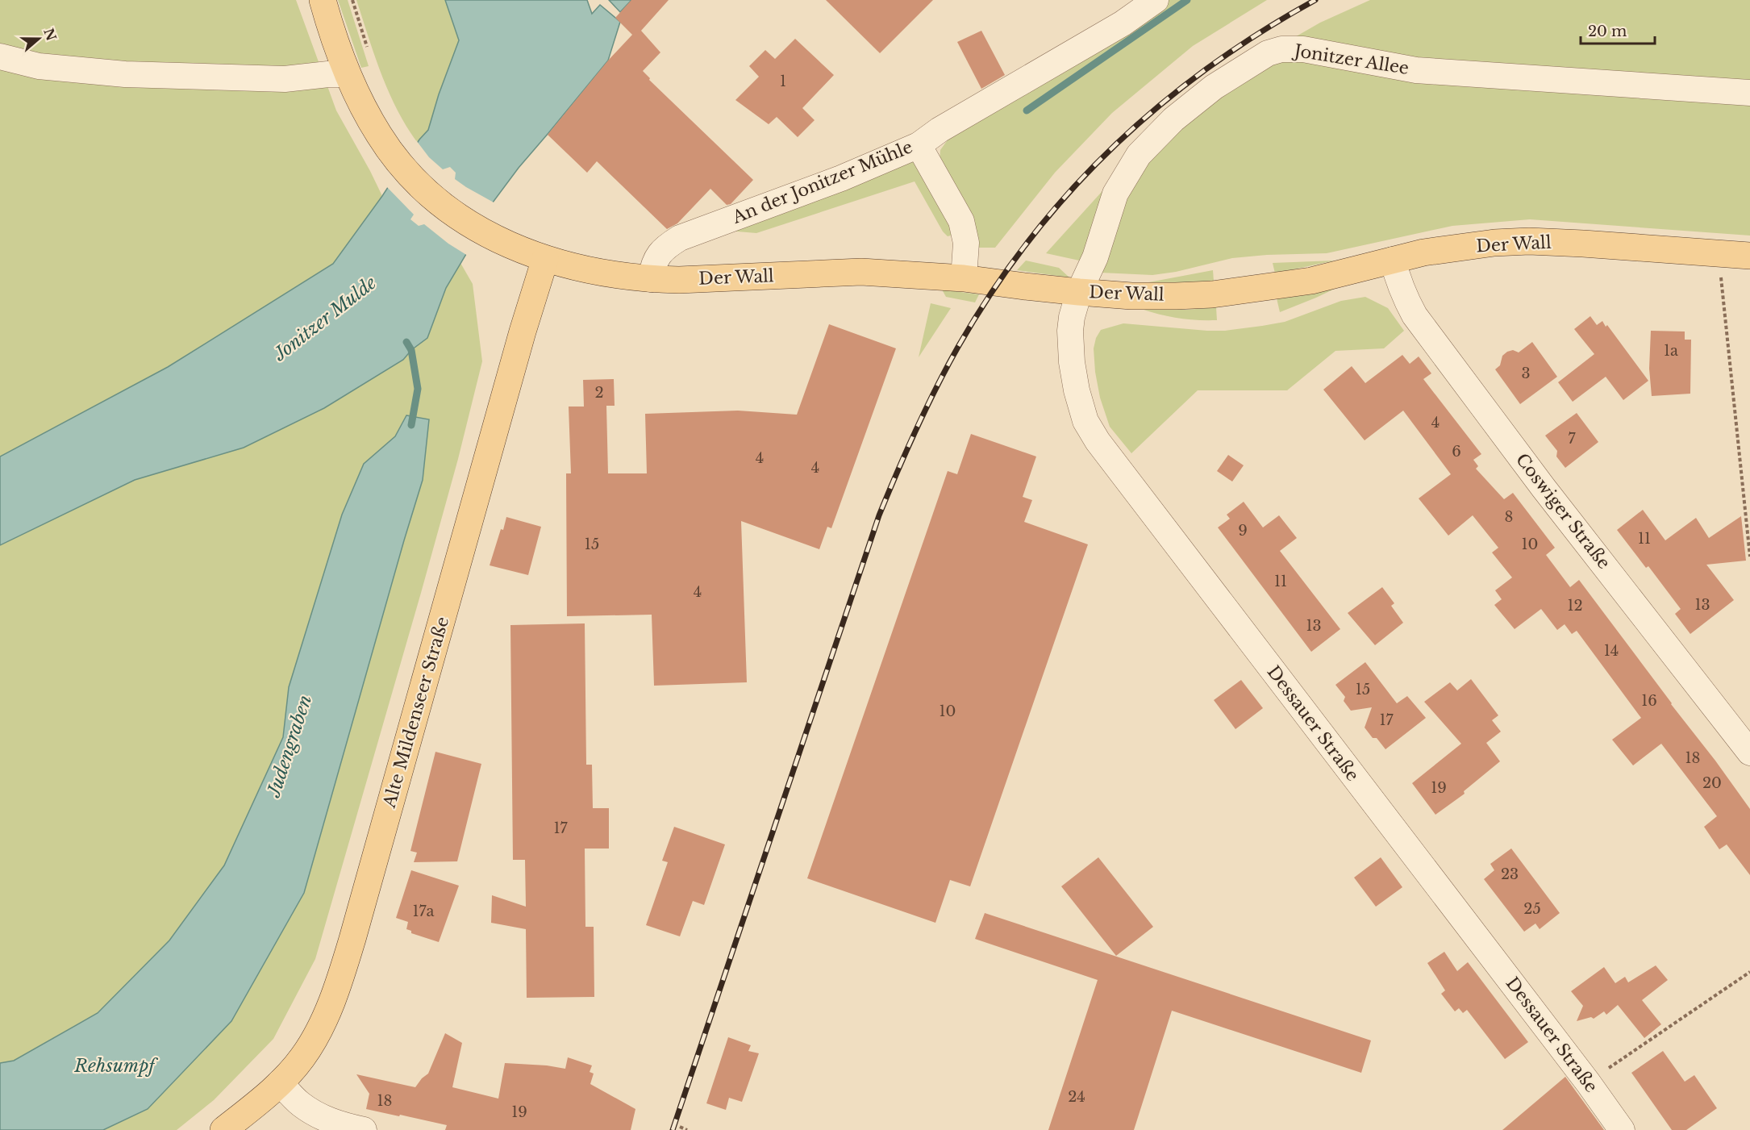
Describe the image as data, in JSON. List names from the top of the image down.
{
  "streets": {
    "main road": ["Der Wall", "Alte Mildenseer Straße"],
    "street": [
      "Jonitzer Allee",
      "An der Jonitzer Mühle",
      "Coswiger Straße",
      "Dessauer Straße"
    ]
  },
  "crossings": [
    ["Jonitzer Allee", "Der Wall"],
    ["Jonitzer Allee", "Dessauer Straße"],
    ["An der Jonitzer Mühle", "Der Wall"],
    ["Der Wall", "Coswiger Straße"],
    ["Der Wall", "Alte Mildenseer Straße"],
    ["Der Wall", "Dessauer Straße"]
  ],
  "water": ["Jonitzer Mulde", "Judengraben", "Rehsumpf"],
  "house_numbers": [
    "1",
    "1a",
    "3",
    "2",
    "4",
    "7",
    "6",
    "4",
    "4",
    "8",
    "9",
    "11",
    "15",
    "10",
    "11",
    "4",
    "13",
    "12",
    "13",
    "14",
    "15",
    "16",
    "10",
    "17",
    "18",
    "20",
    "19",
    "17",
    "23",
    "25",
    "17a",
    "24",
    "18",
    "19"
  ],
  "scale_bar": "20 m",
  "north": "right"
}
